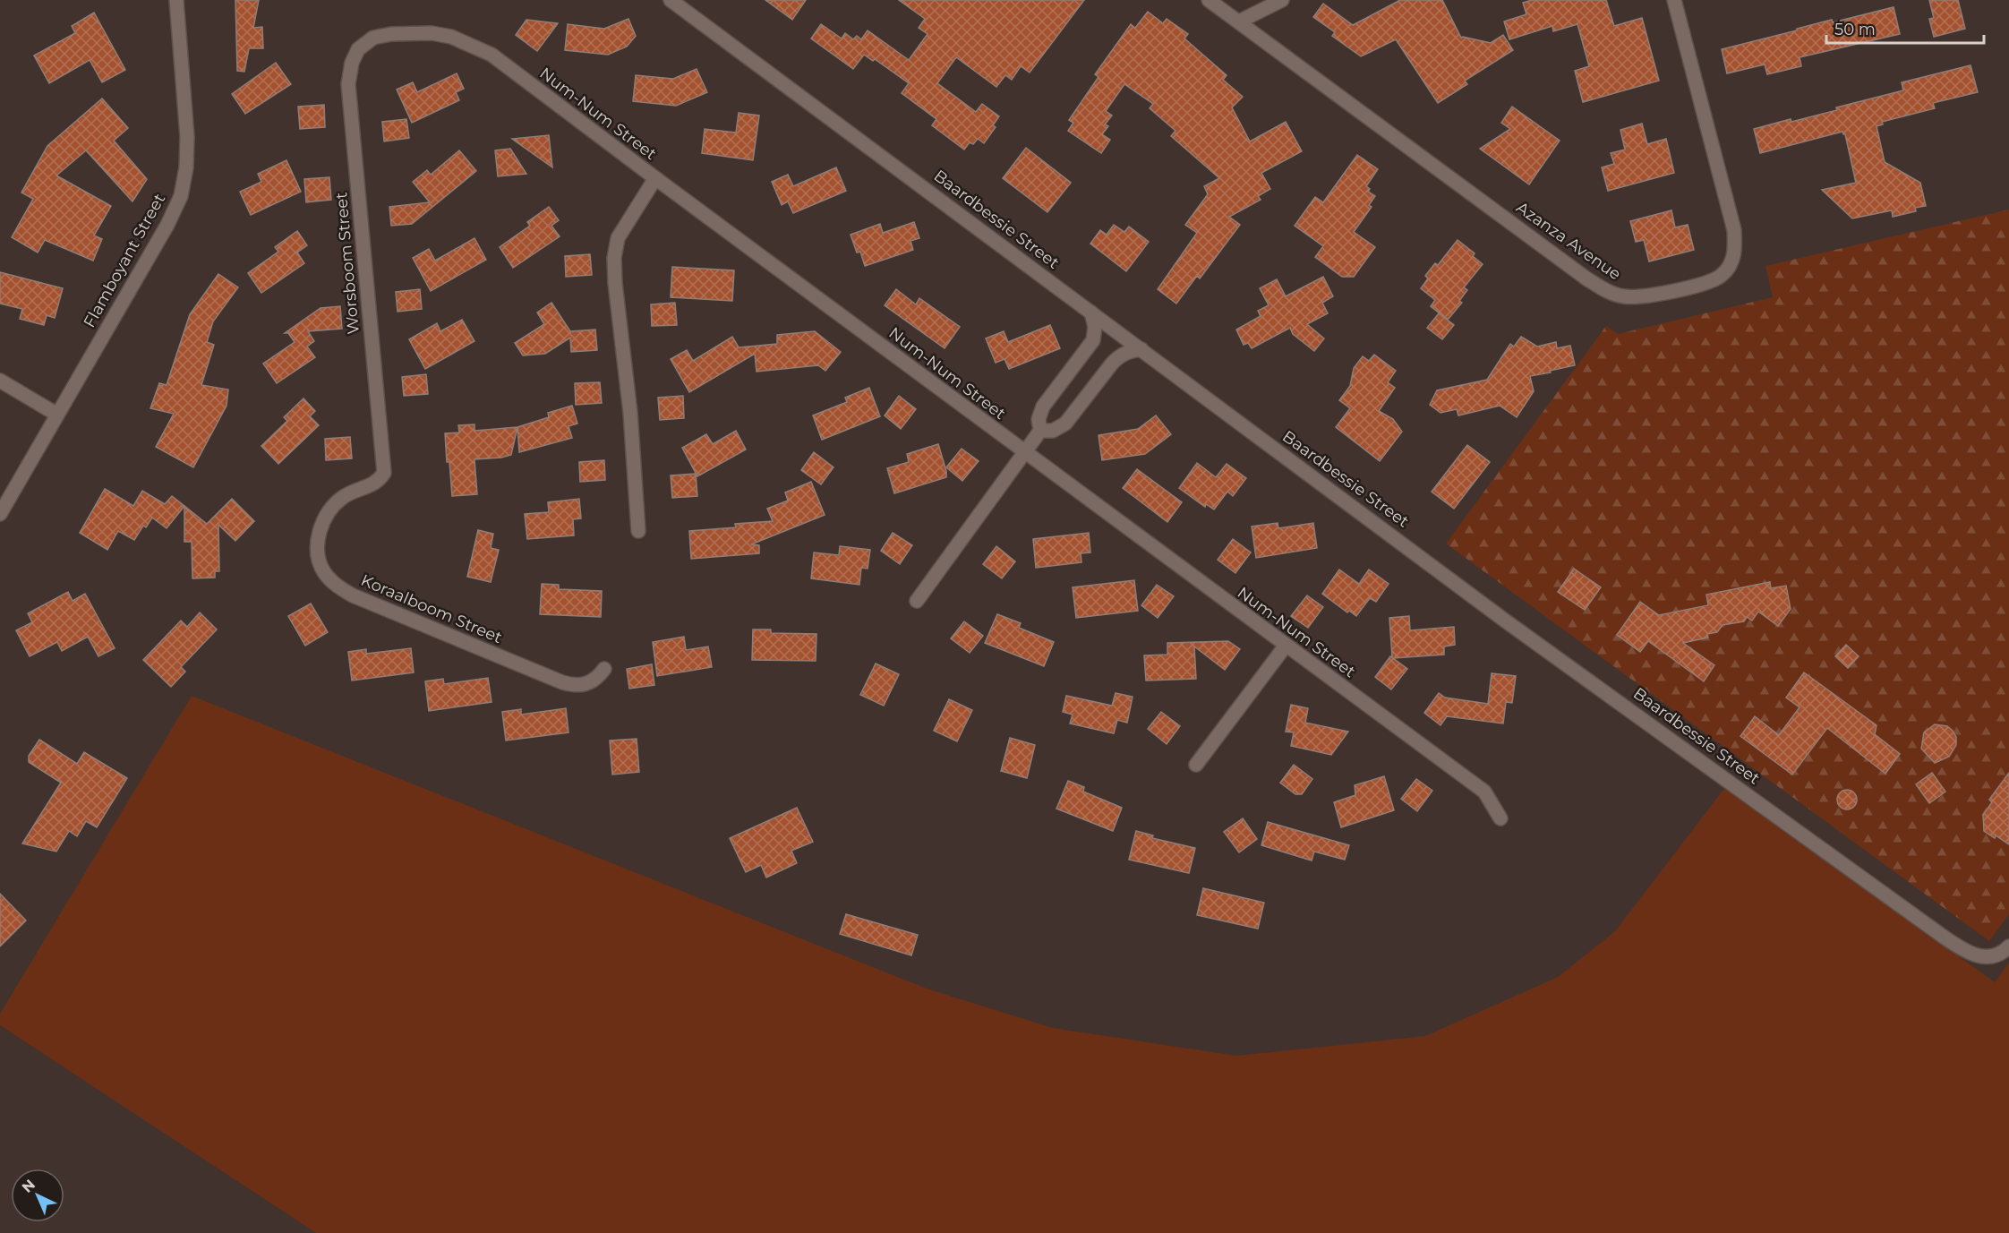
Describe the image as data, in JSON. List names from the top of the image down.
{
  "streets": {
    "street": [
      "Num-Num Street",
      "Baardbessie Street",
      "Azanza Avenue",
      "Flamboyant Street",
      "Worsboom Street",
      "Koraalboom Street"
    ]
  },
  "crossings": [
    ["Num-Num Street", "Worsboom Street"],
    ["Worsboom Street", "Koraalboom Street"]
  ],
  "scale_bar": "50 m",
  "north": "top left"
}
